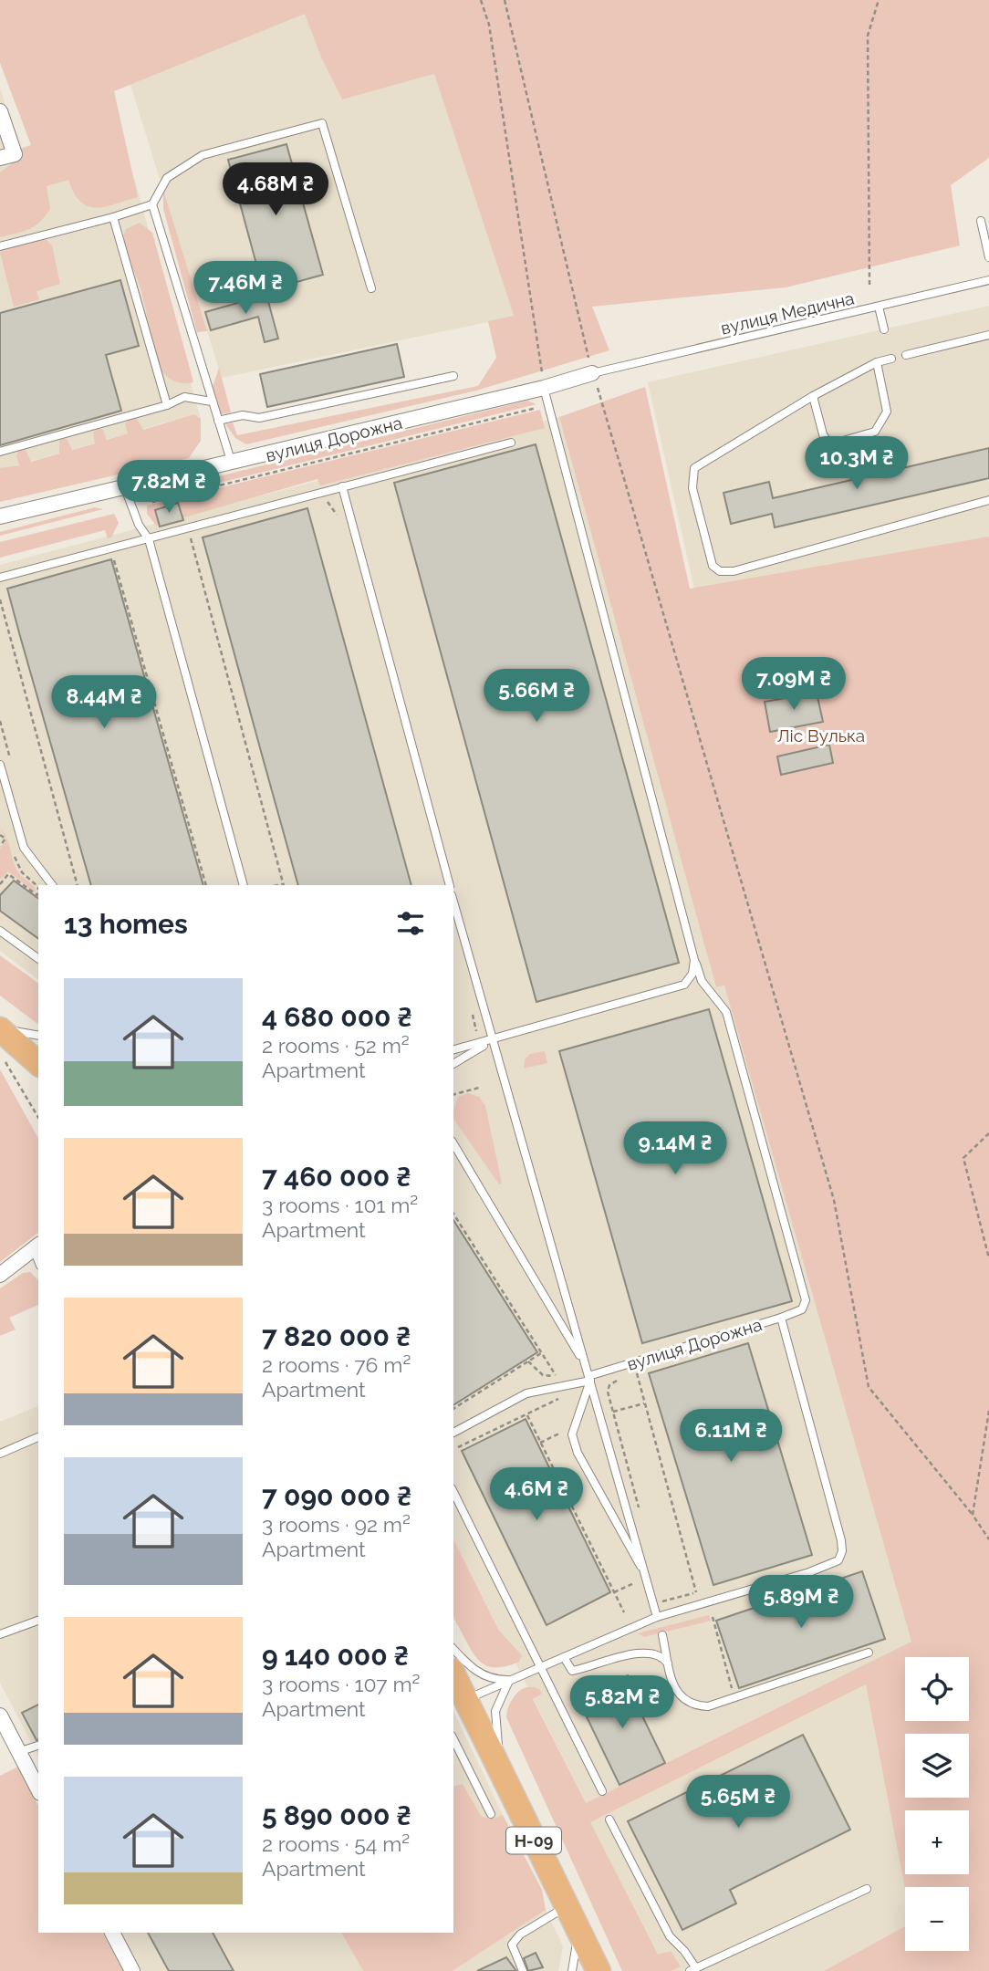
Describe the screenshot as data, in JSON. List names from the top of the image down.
{
  "streets": {
    "main road": ["Н-09"],
    "street": ["вулиця Дорожна"],
    "lane": ["вулиця Медична"]
  },
  "crossings": [
    ["вулиця Медична", "вулиця Дорожна"],
    ["вулиця Дорожна", "Н-09"]
  ],
  "parks": ["Ліс Вулька"],
  "page": {
    "price": [
      "4.68M ₴",
      "7.46M ₴",
      "10.3M ₴",
      "7.82M ₴",
      "7.09M ₴",
      "5.66M ₴",
      "8.44M ₴",
      "9.14M ₴",
      "6.11M ₴",
      "4.6M ₴",
      "5.89M ₴",
      "5.82M ₴",
      "5.65M ₴"
    ],
    "heading": "13 homes",
    "list": [
      {
        "name": "4 680 000 ₴",
        "note": "2 rooms · 52 m² · Apartment"
      },
      {
        "name": "7 460 000 ₴",
        "note": "3 rooms · 101 m² · Apartment"
      },
      {
        "name": "7 820 000 ₴",
        "note": "2 rooms · 76 m² · Apartment"
      },
      {
        "name": "7 090 000 ₴",
        "note": "3 rooms · 92 m² · Apartment"
      },
      {
        "name": "9 140 000 ₴",
        "note": "3 rooms · 107 m² · Apartment"
      },
      {
        "name": "5 890 000 ₴",
        "note": "2 rooms · 54 m² · Apartment"
      }
    ],
    "map_buttons": ["+", "−"]
  }
}
